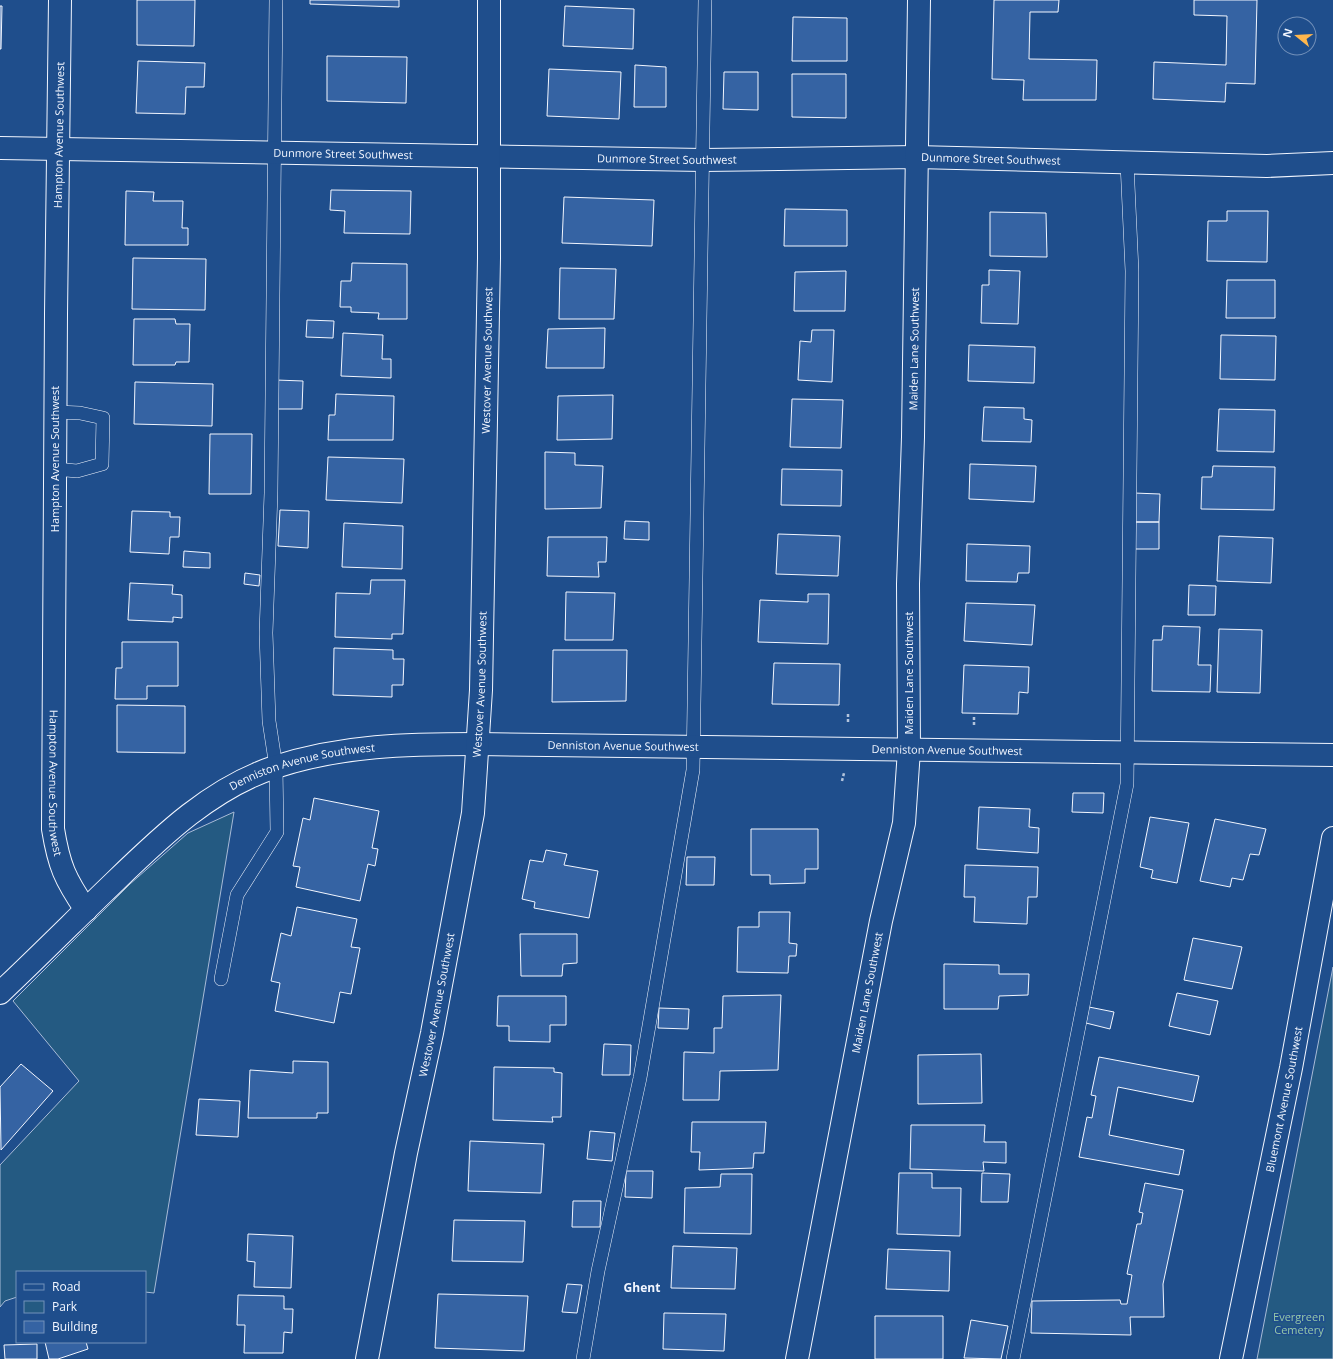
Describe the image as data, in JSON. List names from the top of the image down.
{
  "streets": {
    "street": [
      "Hampton Avenue Southwest",
      "Dunmore Street Southwest",
      "Maiden Lane Southwest",
      "Westover Avenue Southwest",
      "Denniston Avenue Southwest",
      "Bluemont Avenue Southwest"
    ]
  },
  "crossings": [
    ["Hampton Avenue Southwest", "Dunmore Street Southwest"],
    ["Hampton Avenue Southwest", "Denniston Avenue Southwest"],
    ["Dunmore Street Southwest", "Maiden Lane Southwest"],
    ["Dunmore Street Southwest", "Westover Avenue Southwest"],
    ["Maiden Lane Southwest", "Denniston Avenue Southwest"],
    ["Westover Avenue Southwest", "Denniston Avenue Southwest"]
  ],
  "districts": ["Ghent"],
  "parks": ["Evergreen Cemetery"],
  "legend": ["Road", "Park", "Building"],
  "north": "left"
}
